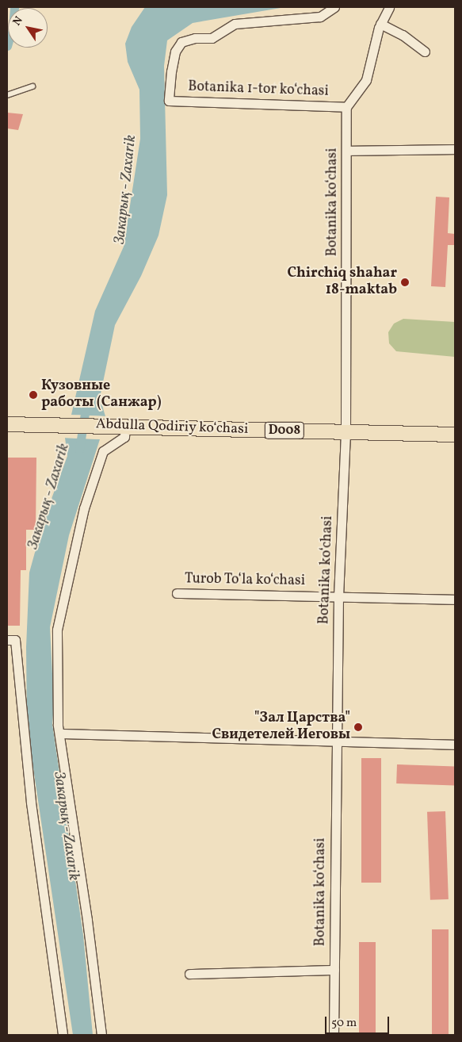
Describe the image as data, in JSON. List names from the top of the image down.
{
  "streets": {
    "main road": ["Abdulla Qodiriy ko‘chasi", "D008"],
    "street": ["Botanika 1-tor ko‘chasi", "Botanika ko‘chasi", "Turob To‘la ko‘chasi"]
  },
  "crossings": [
    ["Botanika 1-tor ko‘chasi", "Botanika ko‘chasi"],
    ["Botanika ko‘chasi", "Abdulla Qodiriy ko‘chasi"],
    ["Botanika ko‘chasi", "Turob To‘la ko‘chasi"]
  ],
  "water": ["Закарық - Zaxarik"],
  "places": ["Chirchiq shahar 18-maktab", "Кузовные работы (Санжар)", "\"Зал Царства\" Свидетелей Иеговы"],
  "scale_bar": "50 m",
  "north": "top left"
}
